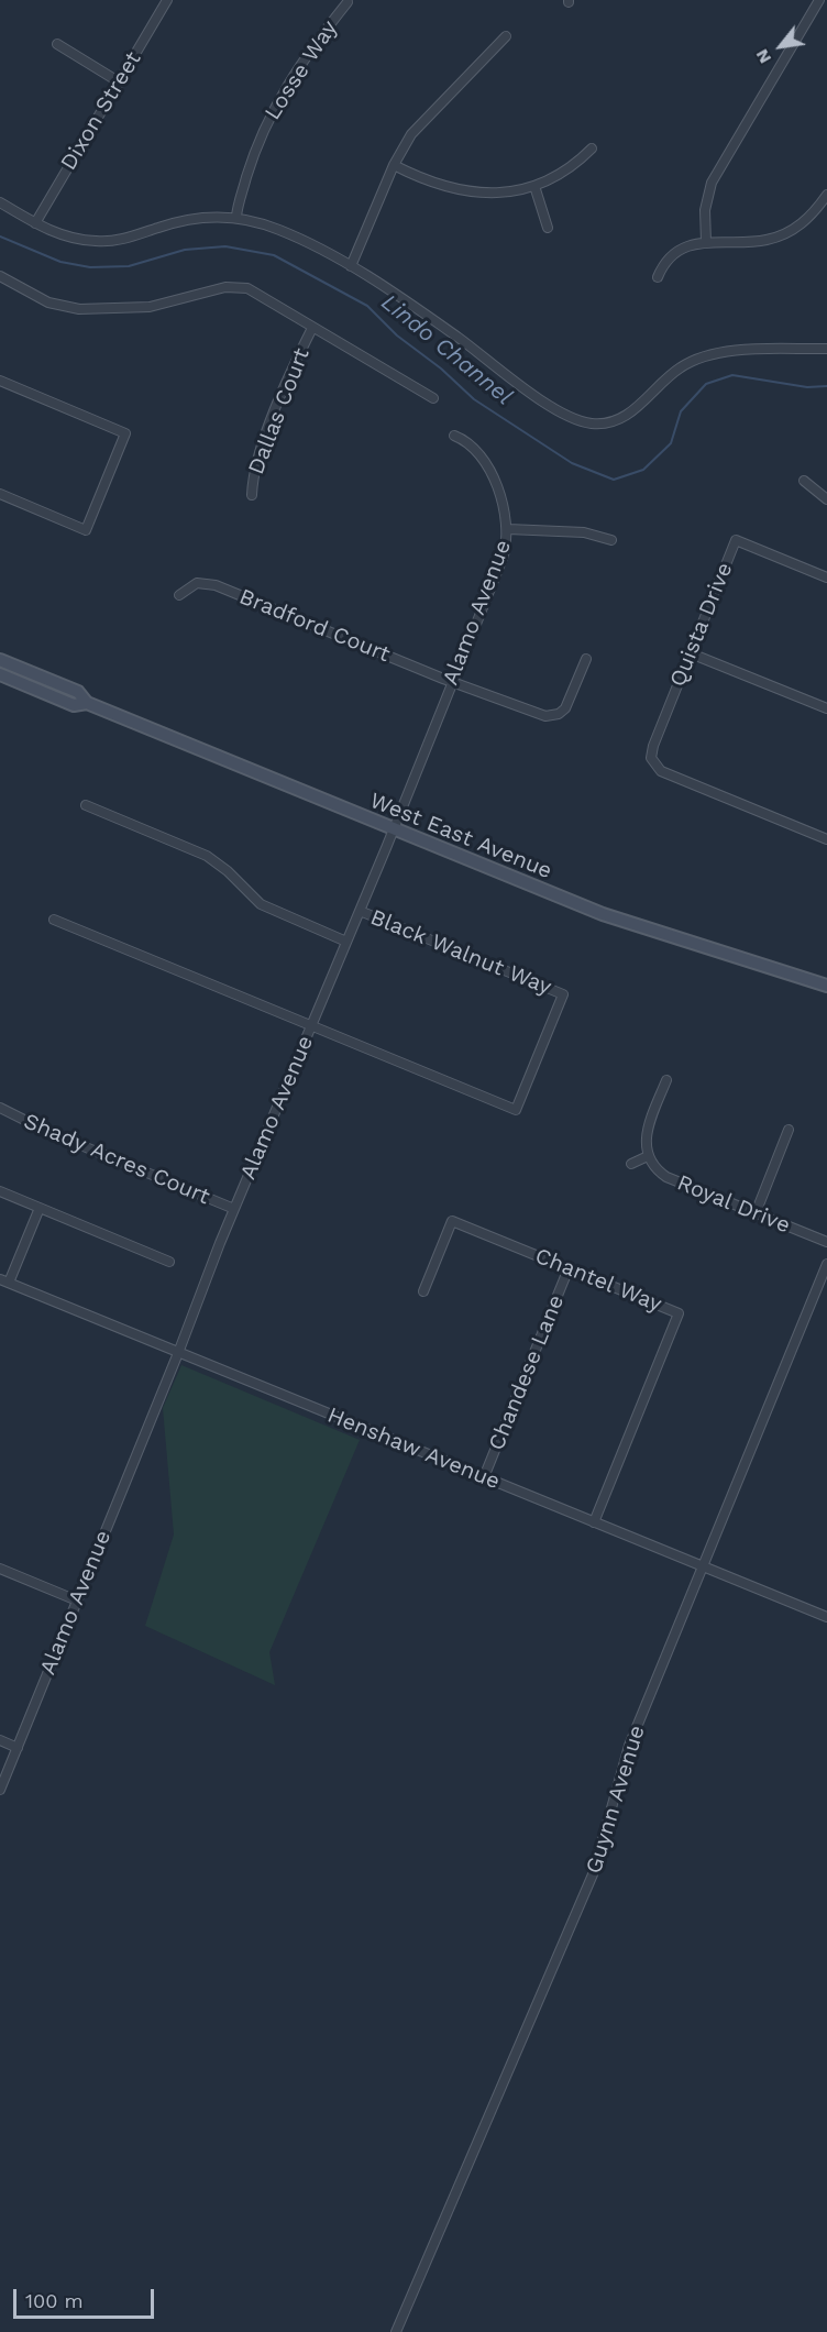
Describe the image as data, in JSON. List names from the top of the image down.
{
  "streets": {
    "main road": ["West East Avenue"],
    "street": [
      "Losse Way",
      "Dixon Street",
      "Dallas Court",
      "Alamo Avenue",
      "Quista Drive",
      "Bradford Court",
      "Black Walnut Way",
      "Shady Acres Court",
      "Royal Drive",
      "Chantel Way",
      "Chandese Lane",
      "Henshaw Avenue",
      "Guynn Avenue"
    ]
  },
  "crossings": [
    ["Alamo Avenue", "Bradford Court"],
    ["Alamo Avenue", "West East Avenue"],
    ["Alamo Avenue", "Black Walnut Way"],
    ["Alamo Avenue", "Shady Acres Court"],
    ["Alamo Avenue", "Henshaw Avenue"],
    ["Chantel Way", "Chandese Lane"],
    ["Chantel Way", "Henshaw Avenue"],
    ["Chandese Lane", "Henshaw Avenue"],
    ["Henshaw Avenue", "Guynn Avenue"]
  ],
  "water": ["Lindo Channel"],
  "scale_bar": "100 m",
  "north": "bottom left"
}
